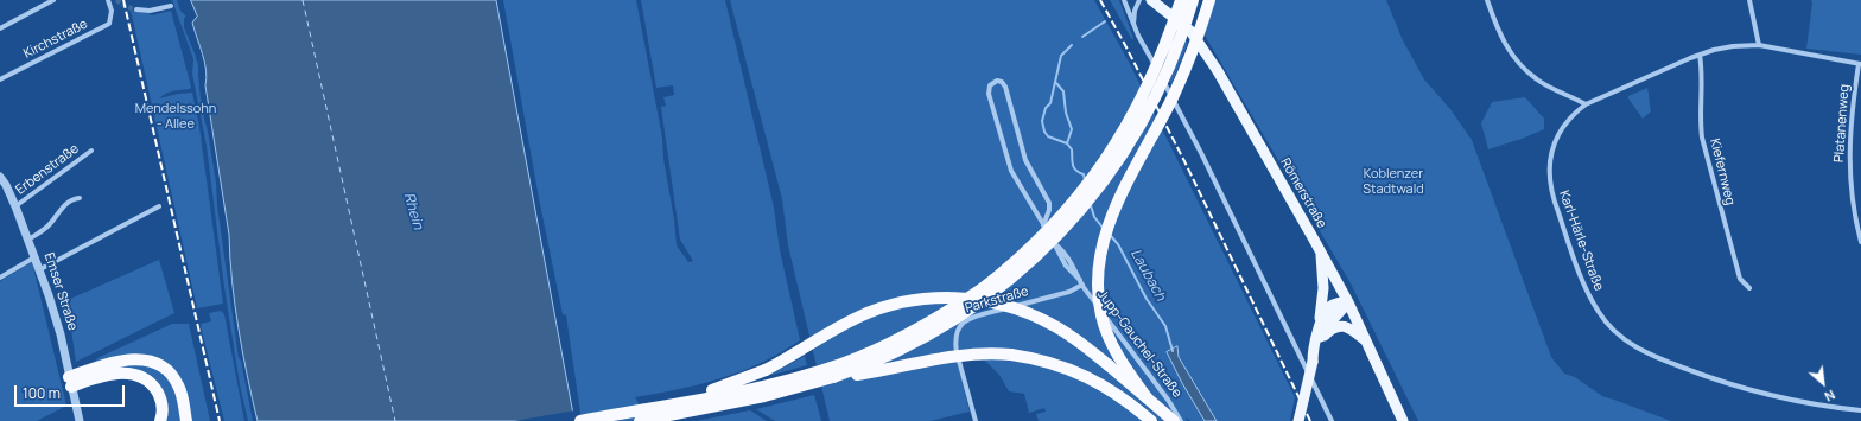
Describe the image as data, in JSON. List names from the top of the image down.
{
  "streets": {
    "main road": ["Römerstraße"],
    "street": [
      "Kirchstraße",
      "Platanenweg",
      "Erbenstraße",
      "Kiefernweg",
      "Karl-Härle-Straße",
      "Emser Straße",
      "Parkstraße",
      "Jupp-Gauchel-Straße"
    ]
  },
  "crossings": [
    ["Platanenweg", "Karl-Härle-Straße"],
    ["Erbenstraße", "Emser Straße"],
    ["Kiefernweg", "Karl-Härle-Straße"],
    ["Parkstraße", "Jupp-Gauchel-Straße"]
  ],
  "water": ["Rhein", "Laubach"],
  "parks": ["Mendelssohn - Allee", "Koblenzer Stadtwald"],
  "scale_bar": "100 m",
  "north": "bottom right"
}
